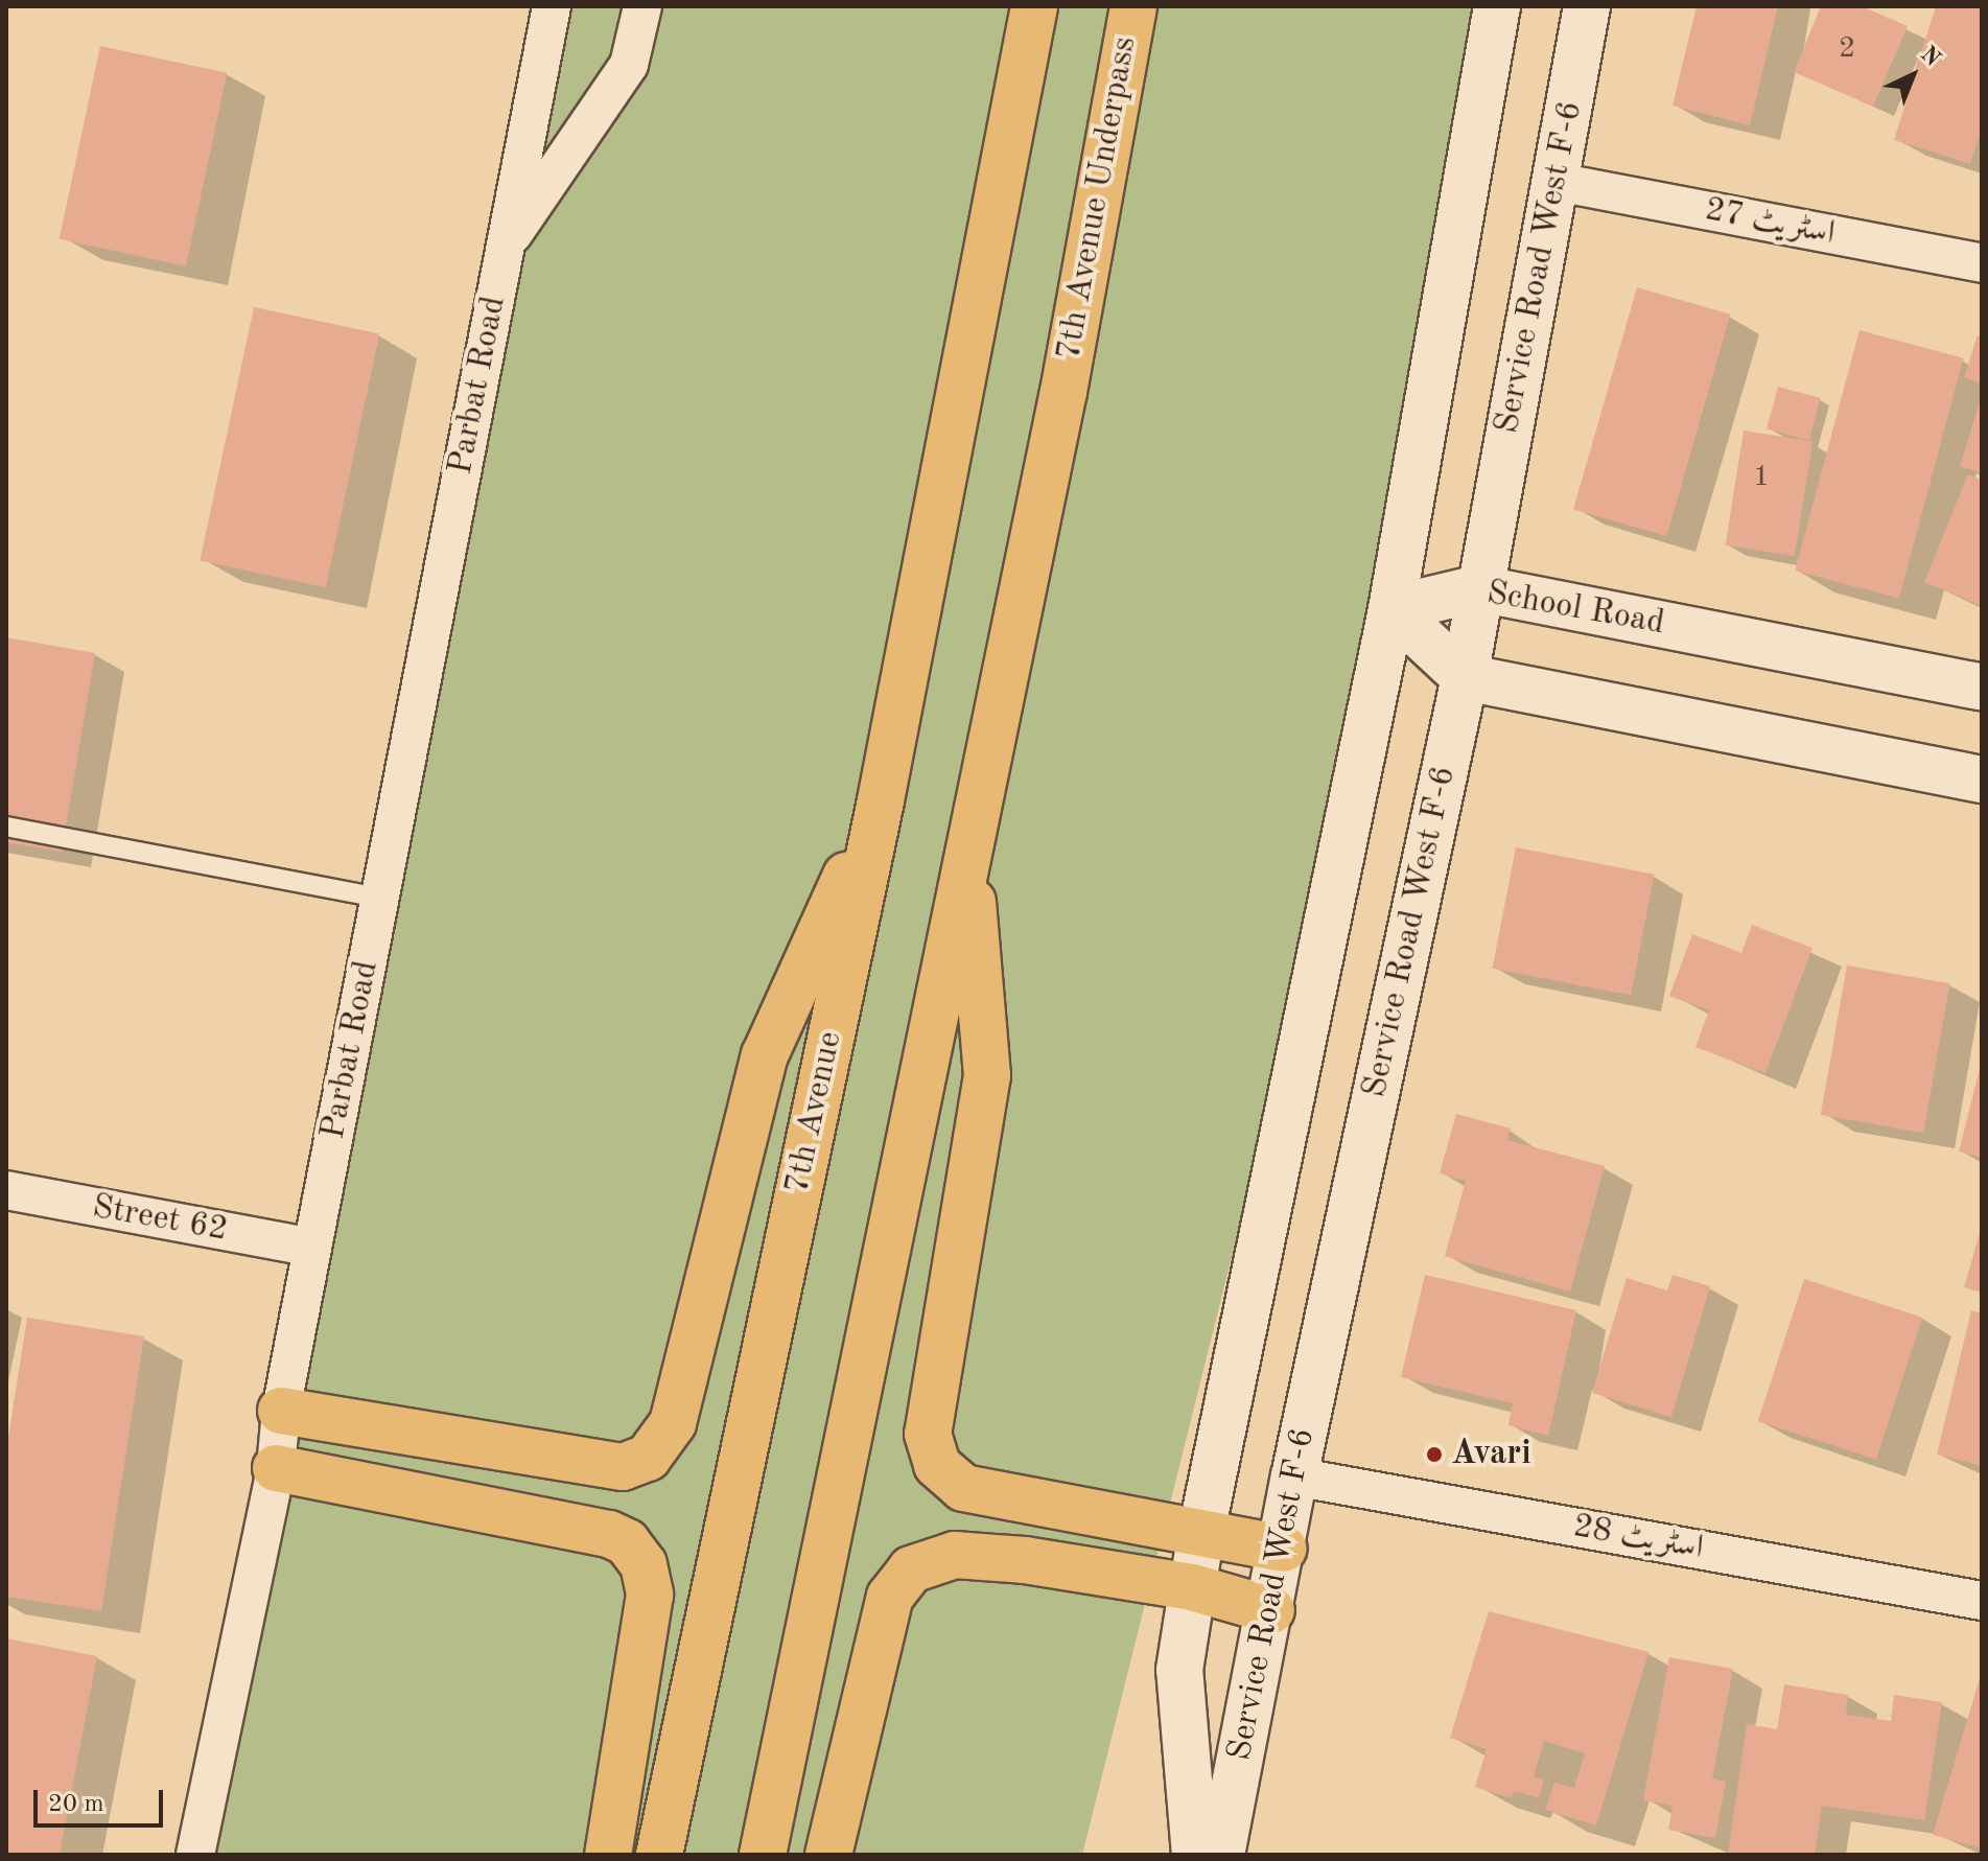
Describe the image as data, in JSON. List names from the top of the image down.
{
  "streets": {
    "main road": ["7th Avenue Underpass", "7th Avenue"],
    "street": [
      "اسٹریٹ 27",
      "Service Road West F-6",
      "Parbat Road",
      "School Road",
      "Street 62",
      "اسٹریٹ 28"
    ]
  },
  "crossings": [
    ["اسٹریٹ 27", "Service Road West F-6"],
    ["Service Road West F-6", "School Road"],
    ["Service Road West F-6", "اسٹریٹ 28"],
    ["Parbat Road", "Street 62"]
  ],
  "places": ["Avari"],
  "house_numbers": ["2", "1"],
  "scale_bar": "20 m",
  "north": "top right"
}
